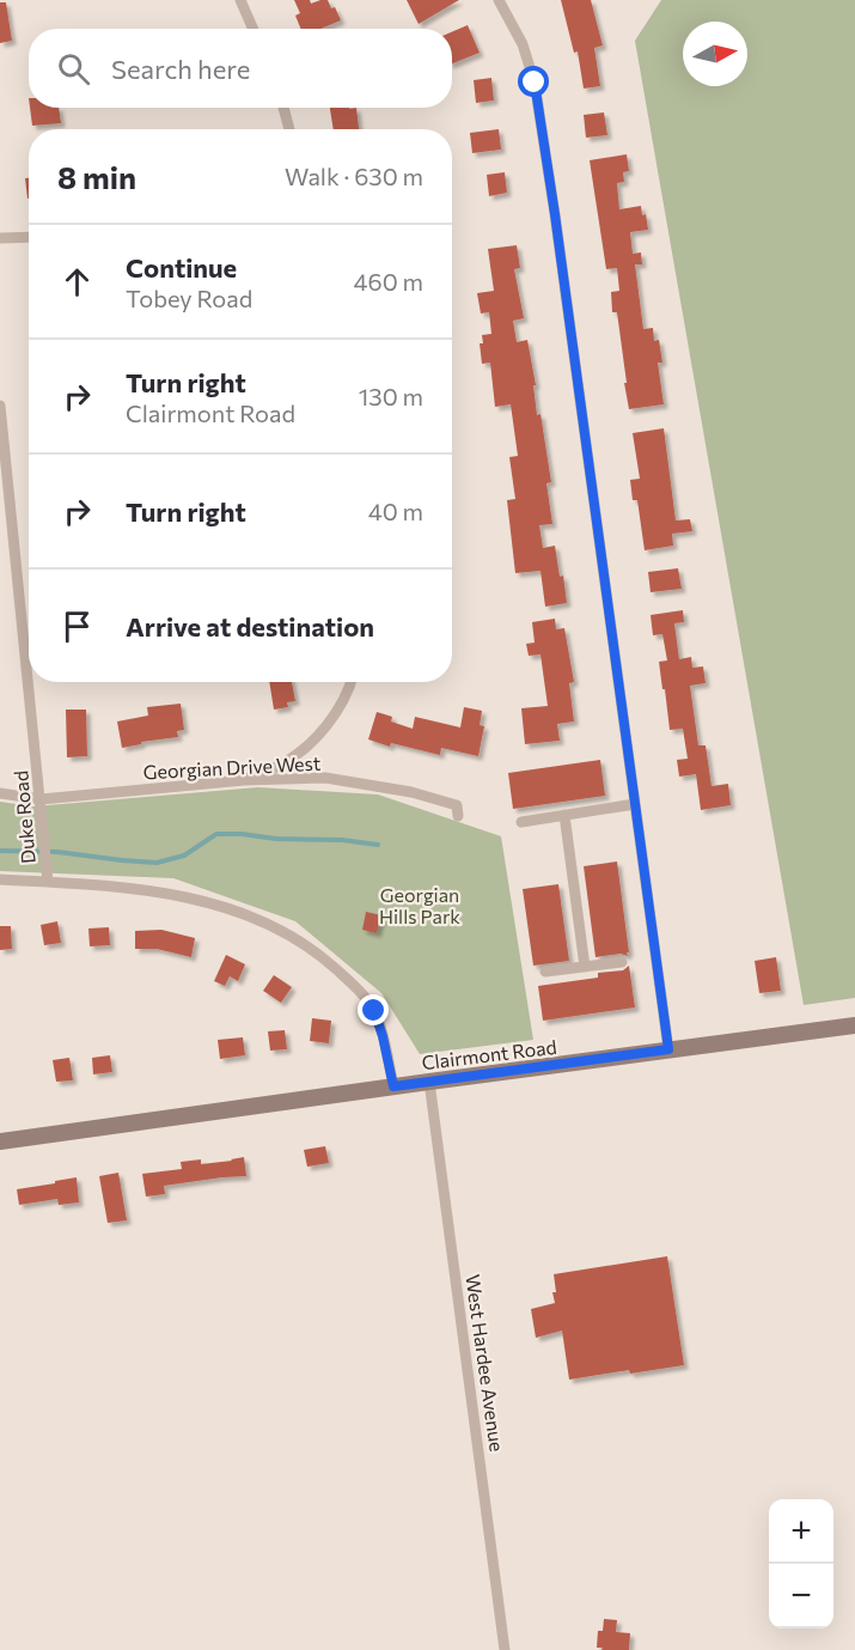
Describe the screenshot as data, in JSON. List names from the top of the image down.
{
  "streets": {
    "main road": ["Clairmont Road"],
    "street": ["Georgian Drive West", "Duke Road", "West Hardee Avenue"]
  },
  "crossings": [
    ["Georgian Drive West", "Duke Road"],
    ["Clairmont Road", "West Hardee Avenue"]
  ],
  "parks": ["Georgian Hills Park"],
  "north": "right",
  "page": {
    "search": "Search here",
    "heading": ["8 min", "Walk · 630 m"],
    "list": [
      ["Continue", "Tobey Road", "460 m"],
      ["Turn right", "Clairmont Road", "130 m"],
      ["Turn right", "40 m"],
      "Arrive at destination"
    ],
    "map_buttons": ["+", "−"]
  }
}
